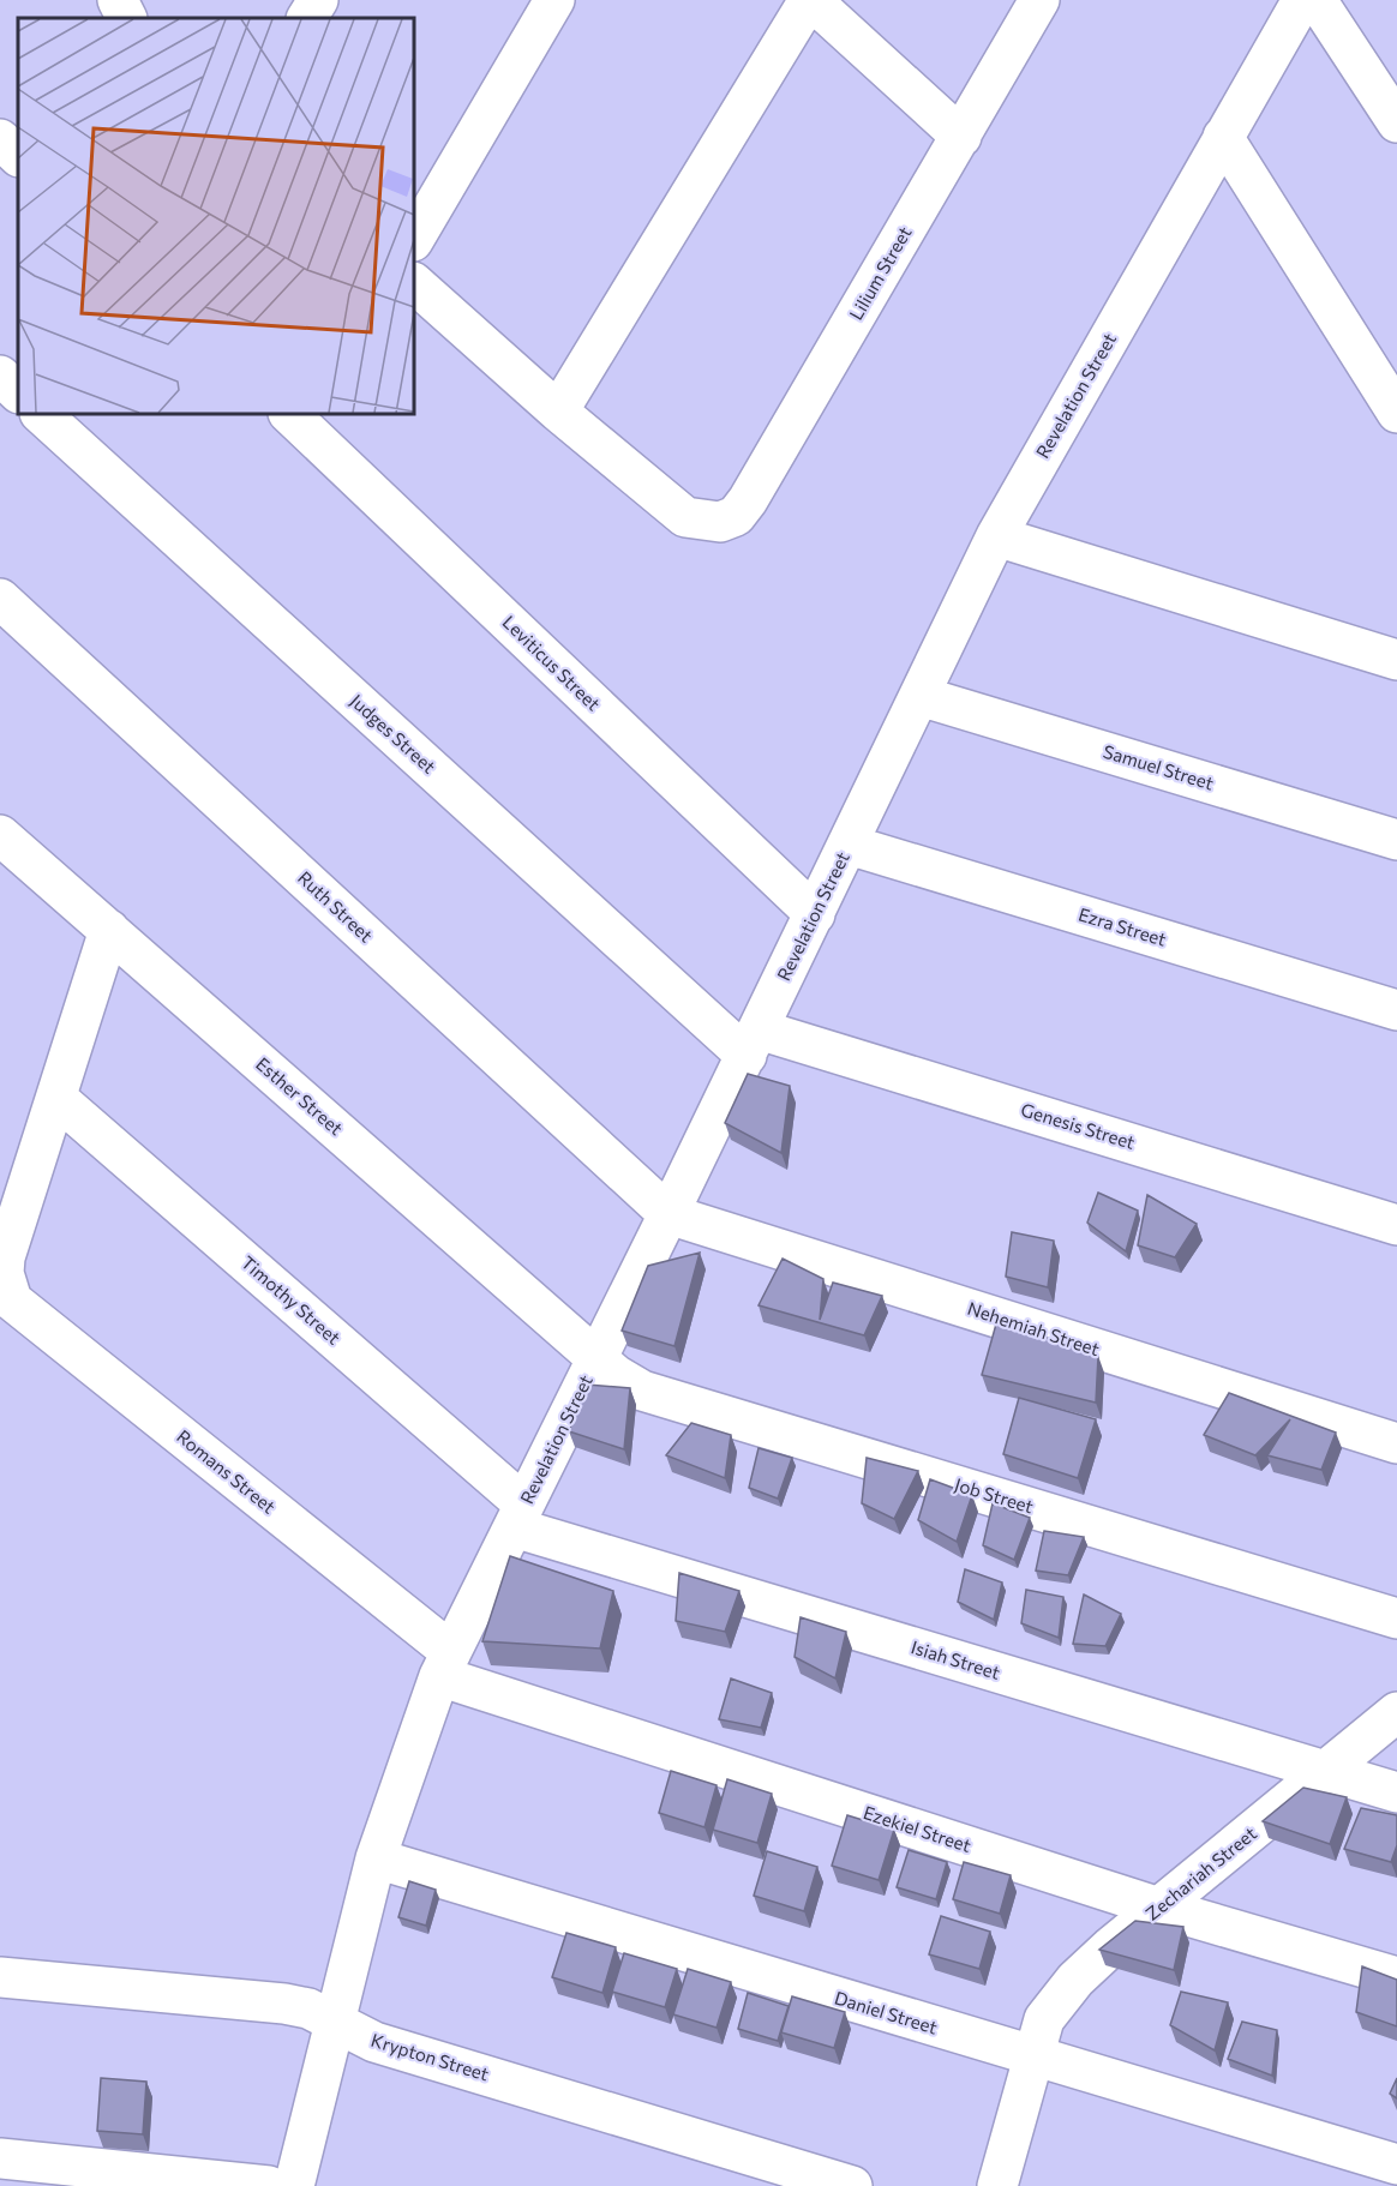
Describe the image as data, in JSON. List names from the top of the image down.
{
  "streets": {
    "street": [
      "Lilium Street",
      "Revelation Street",
      "Leviticus Street",
      "Judges Street",
      "Samuel Street",
      "Ruth Street",
      "Ezra Street",
      "Esther Street",
      "Genesis Street",
      "Timothy Street",
      "Nehemiah Street",
      "Romans Street",
      "Job Street",
      "Isiah Street",
      "Ezekiel Street",
      "Zechariah Street",
      "Daniel Street",
      "Krypton Street"
    ]
  },
  "crossings": [
    ["Revelation Street", "Leviticus Street"],
    ["Revelation Street", "Judges Street"],
    ["Revelation Street", "Samuel Street"],
    ["Revelation Street", "Ruth Street"],
    ["Revelation Street", "Ezra Street"],
    ["Revelation Street", "Esther Street"],
    ["Revelation Street", "Genesis Street"],
    ["Revelation Street", "Timothy Street"],
    ["Revelation Street", "Nehemiah Street"],
    ["Revelation Street", "Romans Street"],
    ["Revelation Street", "Job Street"],
    ["Revelation Street", "Isiah Street"],
    ["Revelation Street", "Ezekiel Street"],
    ["Revelation Street", "Daniel Street"],
    ["Revelation Street", "Krypton Street"],
    ["Judges Street", "Genesis Street"],
    ["Ruth Street", "Nehemiah Street"],
    ["Esther Street", "Job Street"],
    ["Timothy Street", "Romans Street"],
    ["Timothy Street", "Isiah Street"],
    ["Romans Street", "Ezekiel Street"],
    ["Isiah Street", "Zechariah Street"],
    ["Ezekiel Street", "Zechariah Street"],
    ["Zechariah Street", "Daniel Street"]
  ]
}
